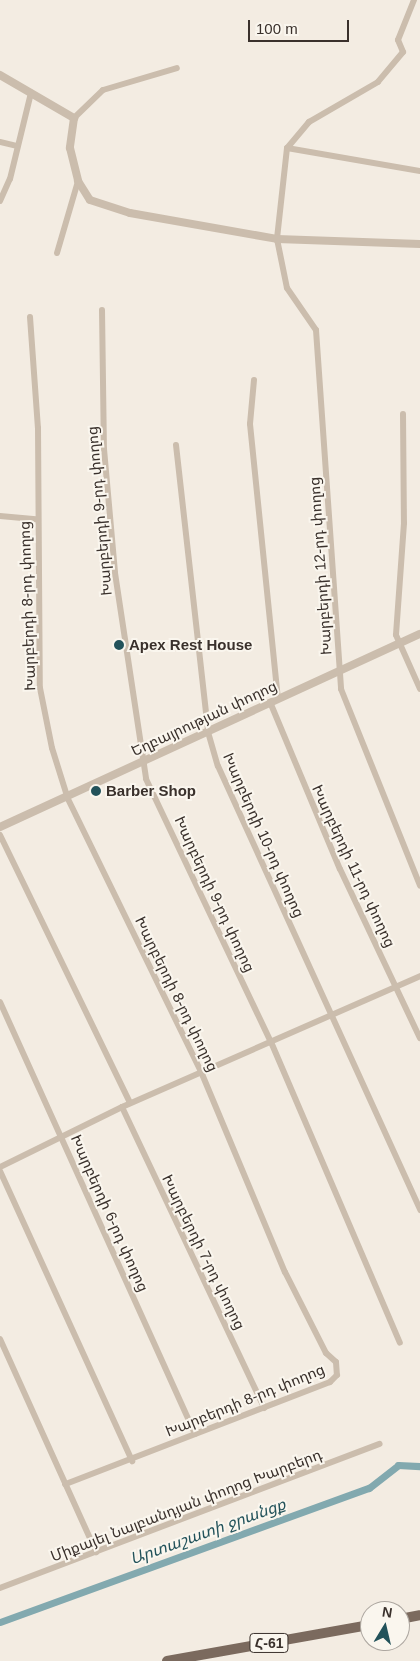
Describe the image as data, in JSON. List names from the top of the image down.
{
  "streets": {
    "main road": ["Հ-61"],
    "street": [
      "Խարբերդի 9-րդ փողոց",
      "Խարբերդի 12-րդ փողոց",
      "Խարբերդի 8-րդ փողոց",
      "Եղբայրության փողոց",
      "Խարբերդի 10-րդ փողոց",
      "Խարբերդի 11-րդ փողոց",
      "Խարբերդի 6-րդ փողոց",
      "Խարբերդի 7-րդ փողոց",
      "Միքայել Նալբանդյան փողոց Խարբերդ"
    ]
  },
  "crossings": [
    ["Խարբերդի 9-րդ փողոց", "Եղբայրության փողոց"],
    ["Խարբերդի 12-րդ փողոց", "Եղբայրության փողոց"],
    ["Խարբերդի 8-րդ փողոց", "Եղբայրության փողոց"],
    ["Խարբերդի 8-րդ փողոց", "Խարբերդի 6-րդ փողոց"],
    ["Խարբերդի 8-րդ փողոց", "Խարբերդի 7-րդ փողոց"],
    ["Եղբայրության փողոց", "Խարբերդի 10-րդ փողոց"],
    ["Եղբայրության փողոց", "Խարբերդի 11-րդ փողոց"]
  ],
  "water": ["Արտաշատի ջրանցք"],
  "places": ["Apex Rest House", "Barber Shop"],
  "scale_bar": "100 m",
  "north": "top"
}
